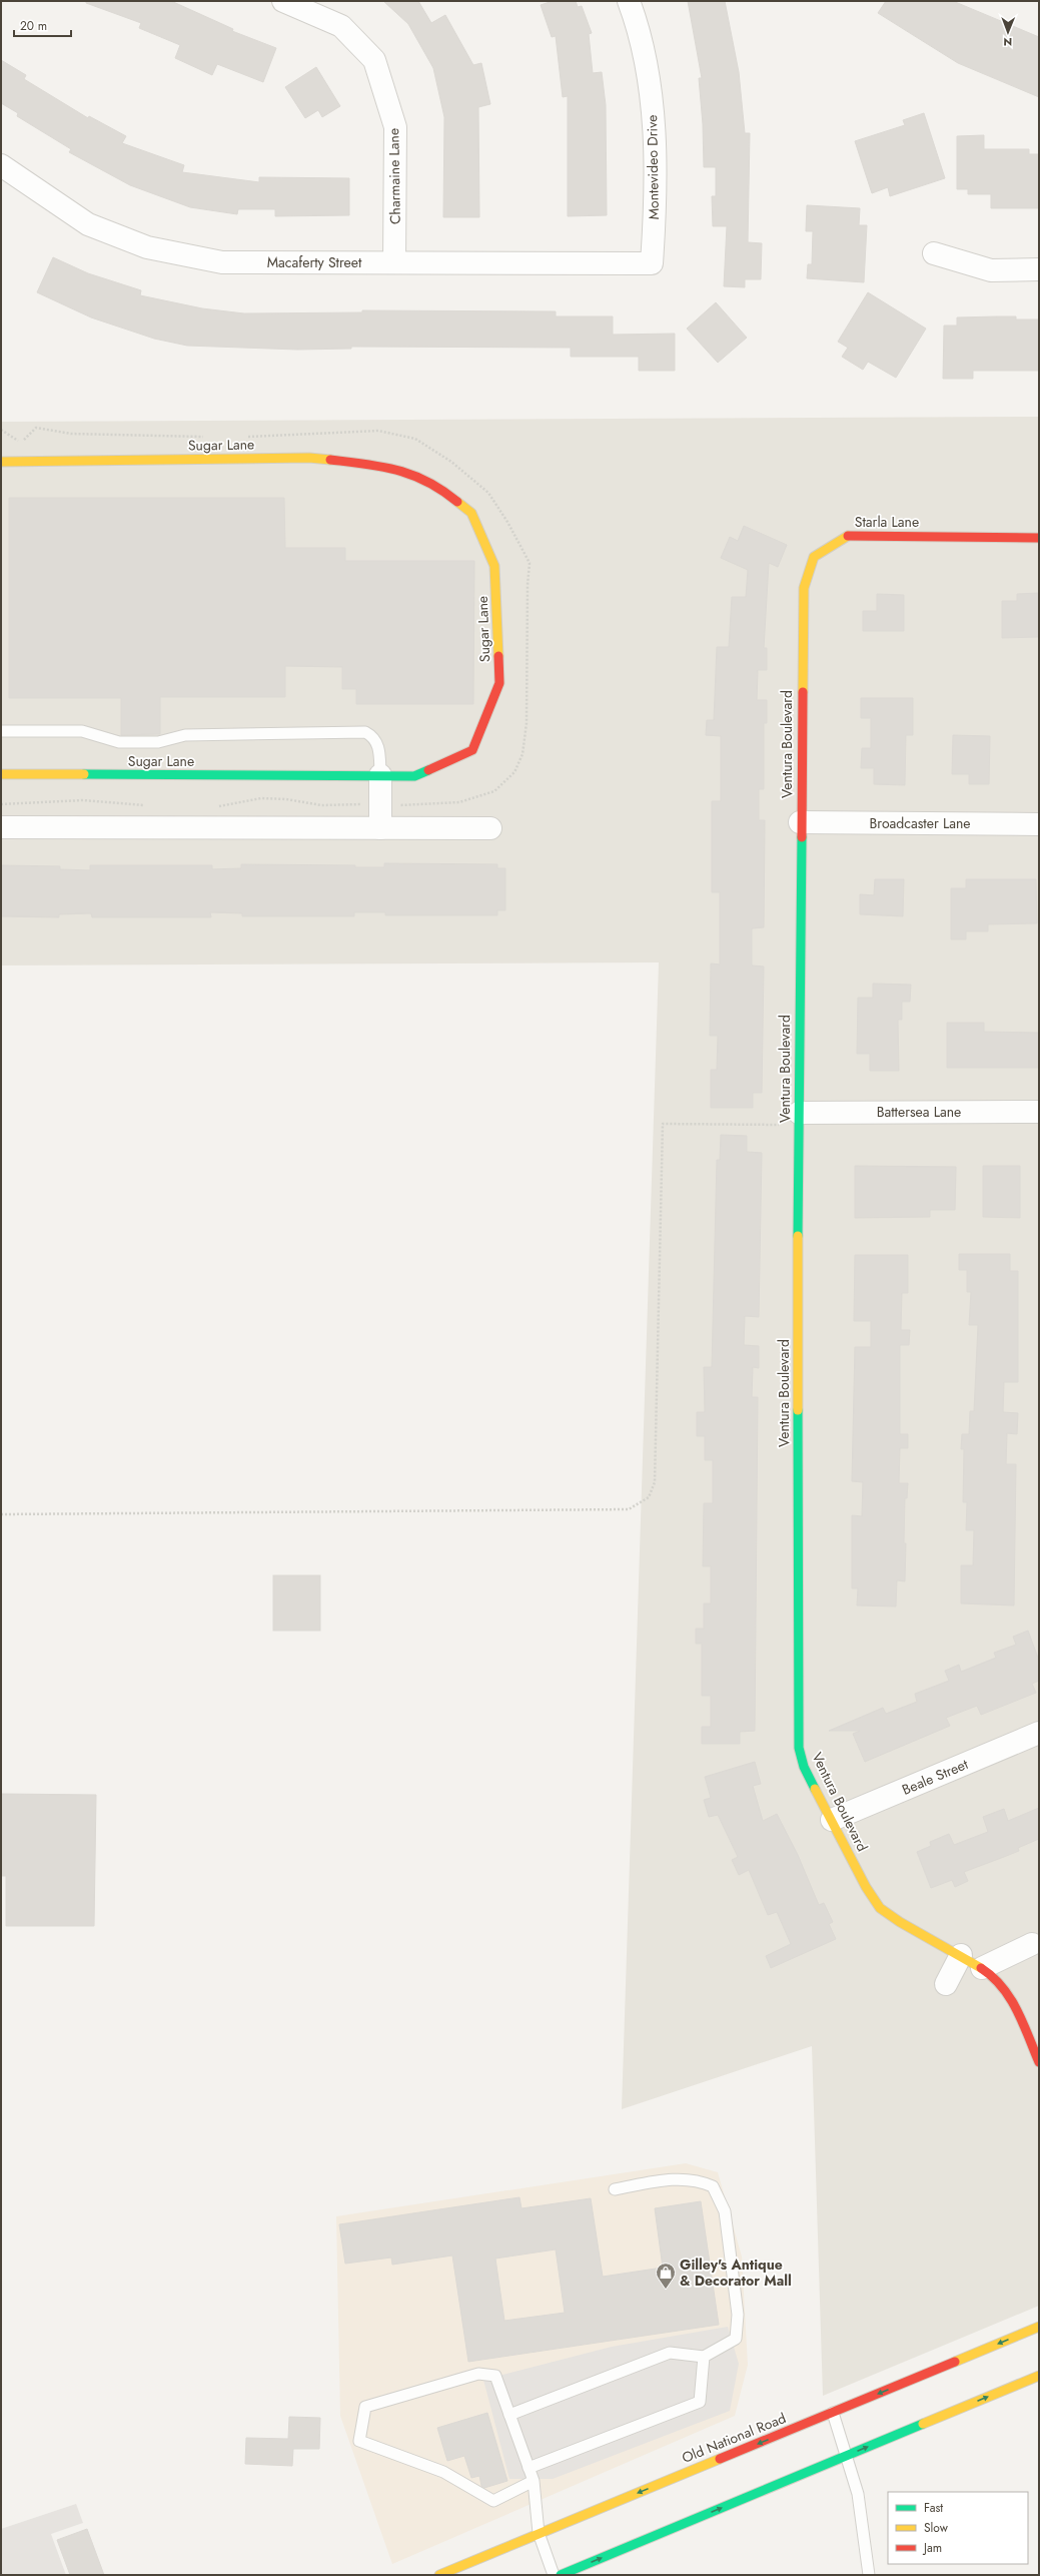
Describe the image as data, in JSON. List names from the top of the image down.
{
  "streets": {
    "street": [
      "Montevideo Drive",
      "Charmaine Lane",
      "Macaferty Street",
      "Sugar Lane",
      "Starla Lane",
      "Ventura Boulevard",
      "Broadcaster Lane",
      "Battersea Lane",
      "Beale Street",
      "Old National Road"
    ]
  },
  "crossings": [
    ["Montevideo Drive", "Macaferty Street"],
    ["Charmaine Lane", "Macaferty Street"],
    ["Starla Lane", "Ventura Boulevard"],
    ["Ventura Boulevard", "Broadcaster Lane"],
    ["Ventura Boulevard", "Battersea Lane"],
    ["Ventura Boulevard", "Beale Street"]
  ],
  "places": {
    "shop": ["Gilley's Antique & Decorator Mall"]
  },
  "legend": ["Fast", "Slow", "Jam"],
  "scale_bar": "20 m",
  "north": "bottom"
}
